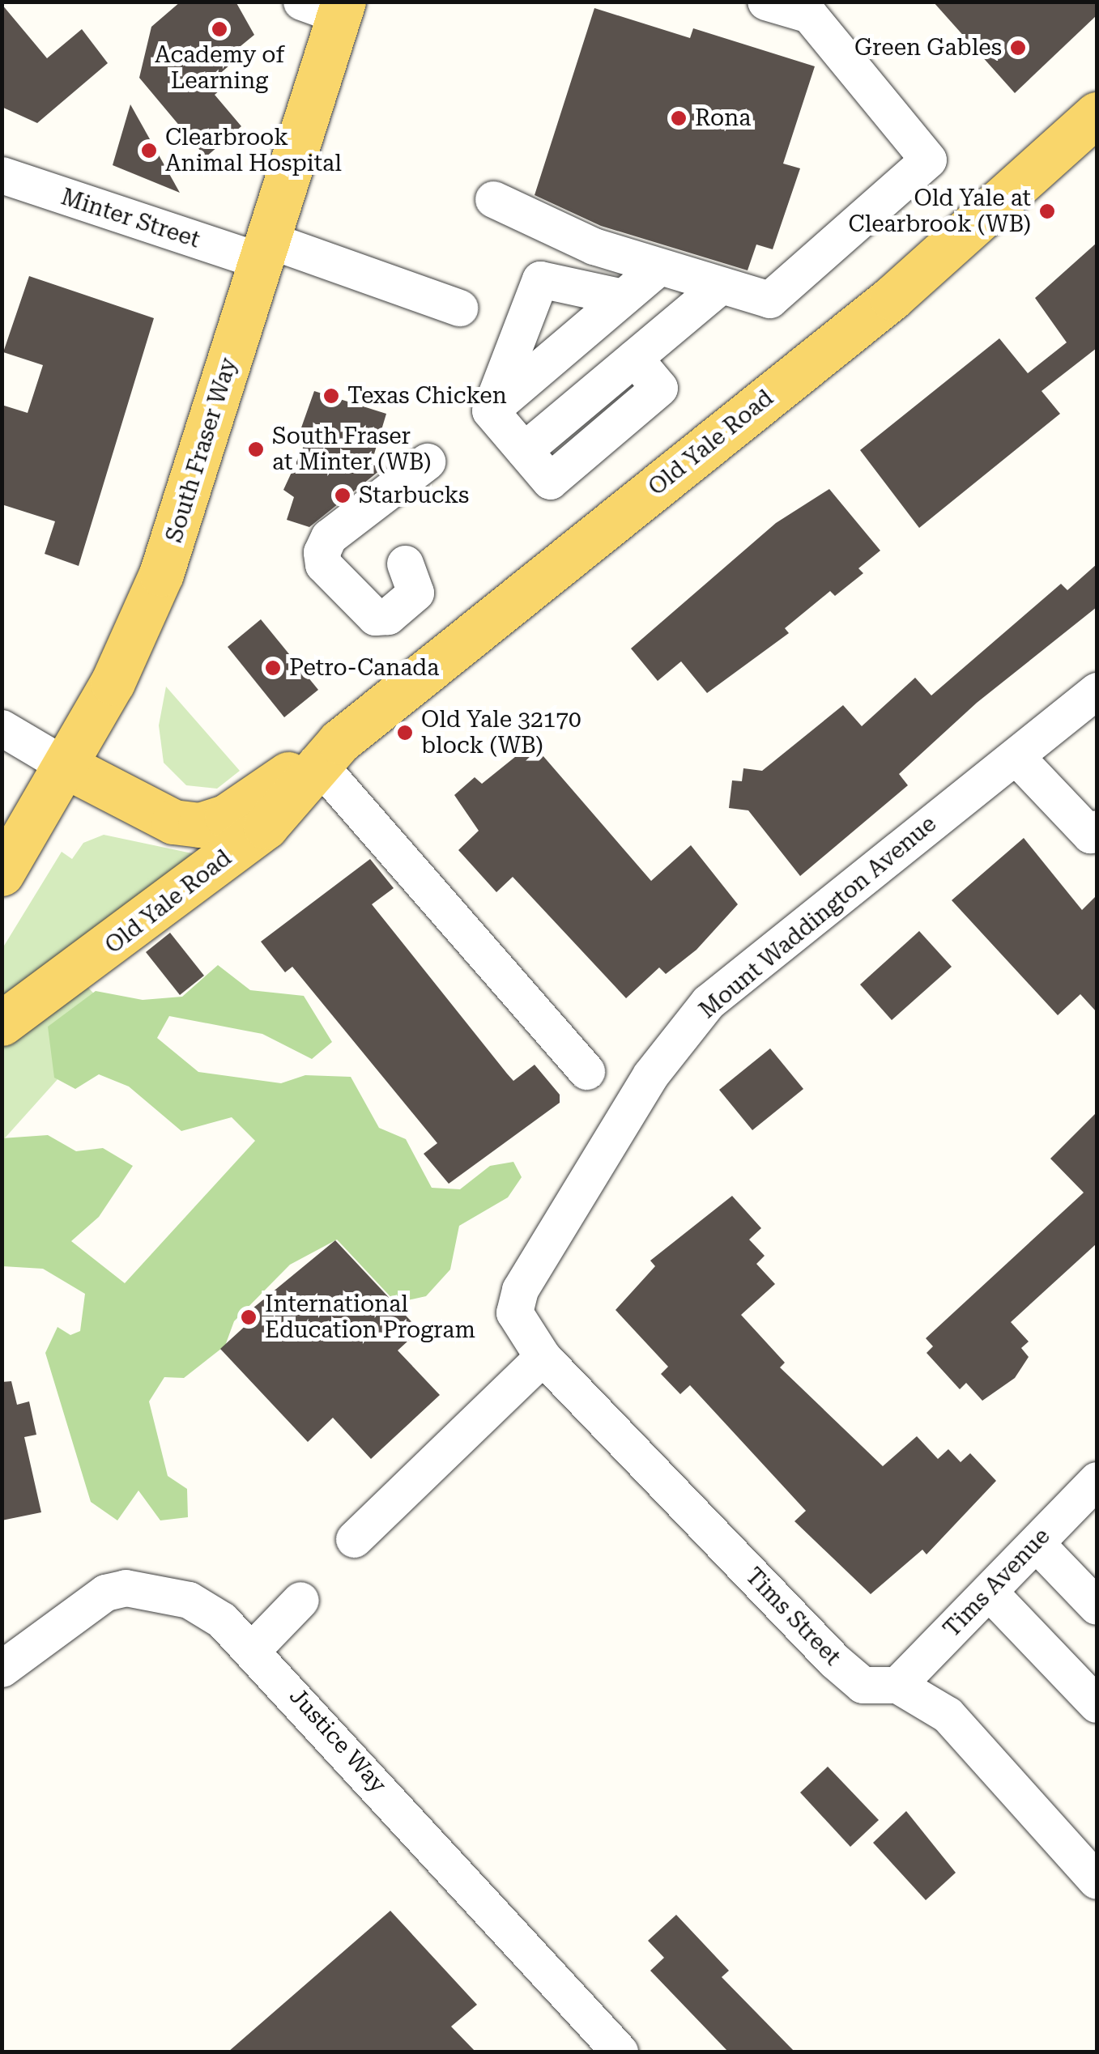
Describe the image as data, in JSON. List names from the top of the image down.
{
  "streets": {
    "main road": ["Old Yale Road", "South Fraser Way"],
    "street": [
      "Minter Street",
      "Mount Waddington Avenue",
      "Tims Avenue",
      "Tims Street",
      "Justice Way"
    ]
  },
  "crossings": [
    ["Minter Street", "South Fraser Way"],
    ["Old Yale Road", "South Fraser Way"],
    ["Mount Waddington Avenue", "Tims Street"],
    ["Tims Avenue", "Tims Street"]
  ],
  "places": [
    "Academy of Learning",
    "Green Gables",
    "Rona",
    "Clearbrook Animal Hospital",
    "Old Yale at Clearbrook (WB)",
    "Texas Chicken",
    "South Fraser at Minter (WB)",
    "Starbucks",
    "Petro-Canada",
    "Old Yale 32170 block (WB)",
    "International Education Program"
  ]
}
